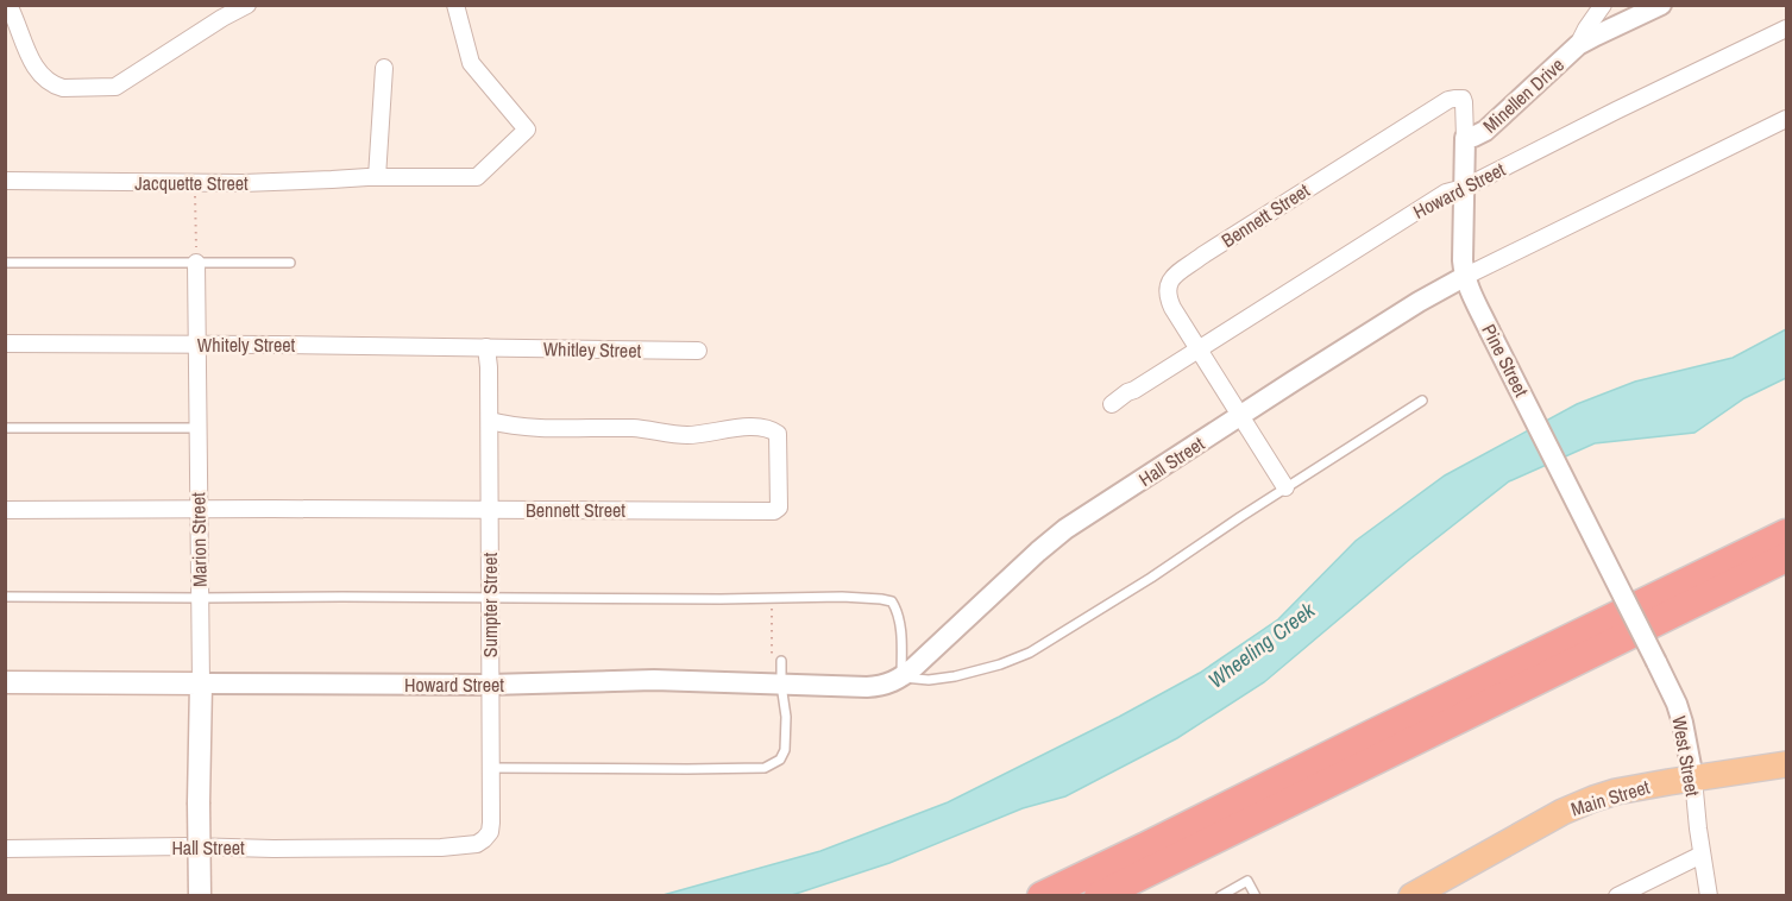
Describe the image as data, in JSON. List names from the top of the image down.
{
  "streets": {
    "main road": ["Howard Street", "Marion Street", "Main Street"],
    "street": [
      "Minellen Drive",
      "Jacquette Street",
      "Bennett Street",
      "Whitely Street",
      "Whitley Street",
      "Pine Street",
      "Hall Street",
      "Sumpter Street",
      "West Street"
    ]
  },
  "crossings": [
    ["Minellen Drive", "Pine Street"],
    ["Howard Street", "Bennett Street"],
    ["Howard Street", "Pine Street"],
    ["Howard Street", "Hall Street"],
    ["Howard Street", "Marion Street"],
    ["Howard Street", "Sumpter Street"],
    ["Bennett Street", "Pine Street"],
    ["Bennett Street", "Hall Street"],
    ["Bennett Street", "Marion Street"],
    ["Bennett Street", "Sumpter Street"],
    ["Whitely Street", "Whitley Street"],
    ["Whitely Street", "Marion Street"],
    ["Whitely Street", "Sumpter Street"],
    ["Whitley Street", "Sumpter Street"],
    ["Pine Street", "Hall Street"],
    ["Pine Street", "West Street"],
    ["Hall Street", "Sumpter Street"],
    ["West Street", "Main Street"]
  ],
  "water": ["Wheeling Creek"]
}
